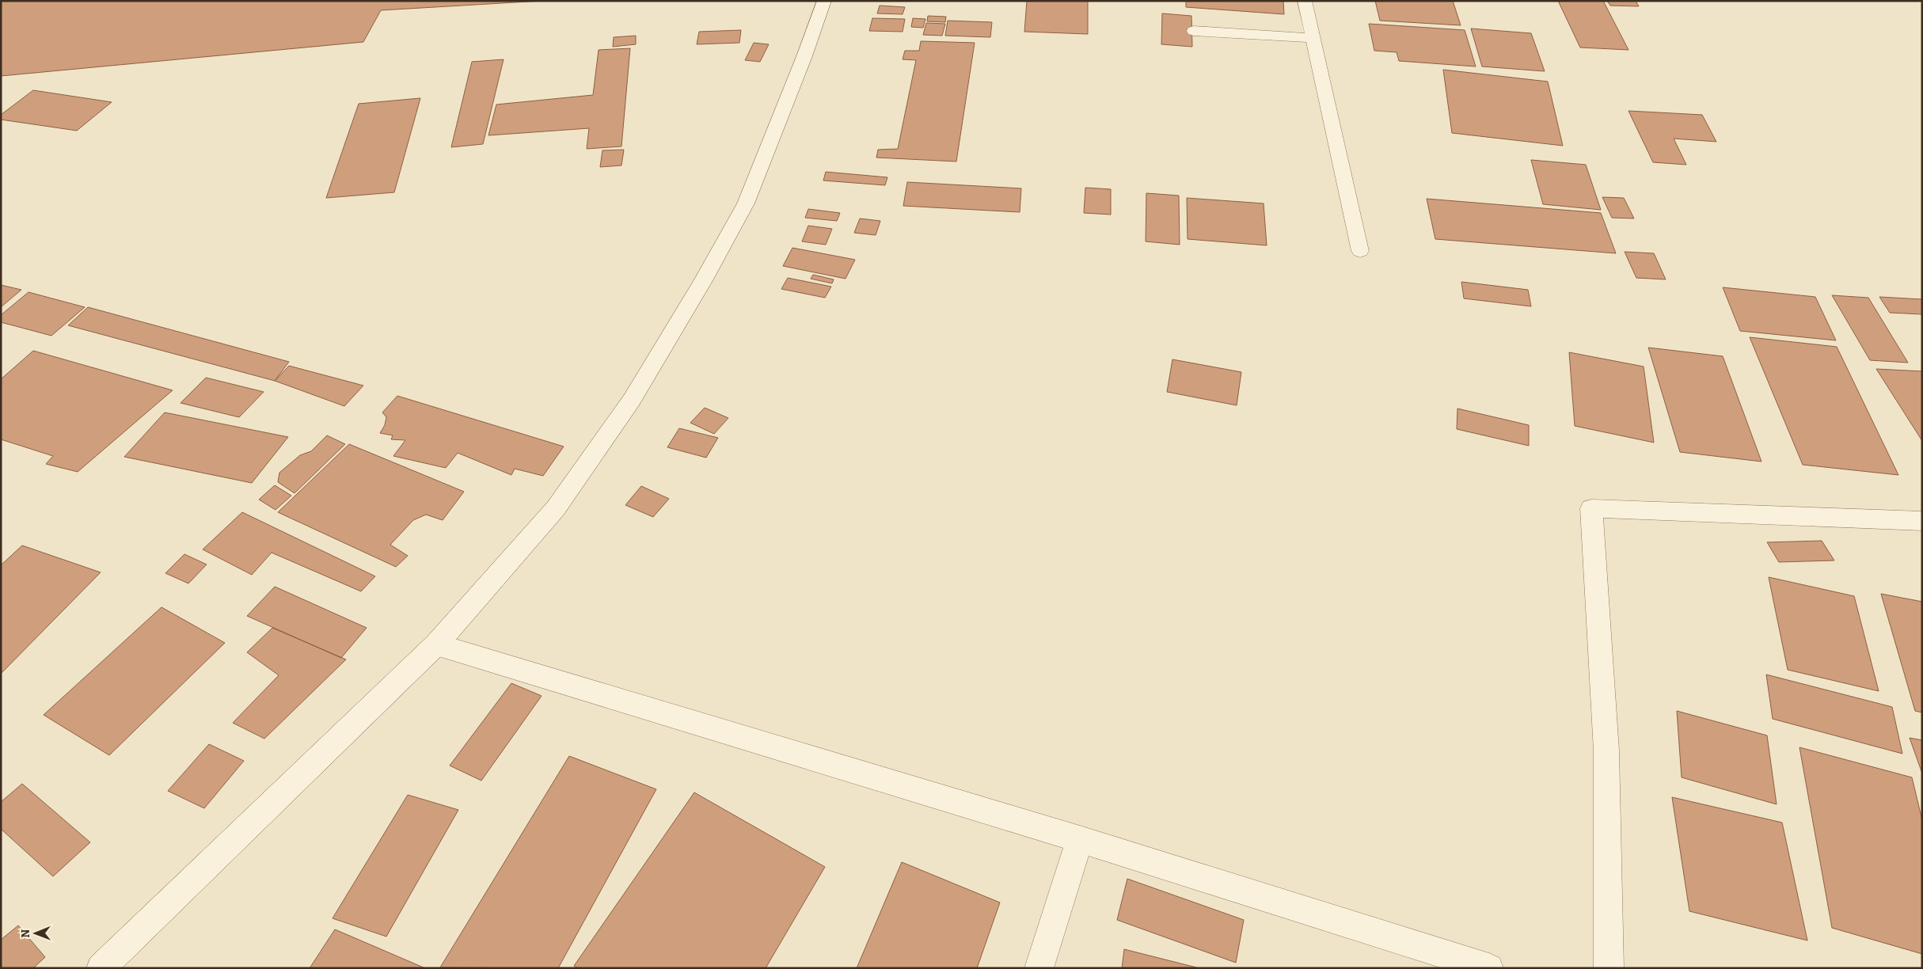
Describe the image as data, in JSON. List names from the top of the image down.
{
  "north": "left"
}
